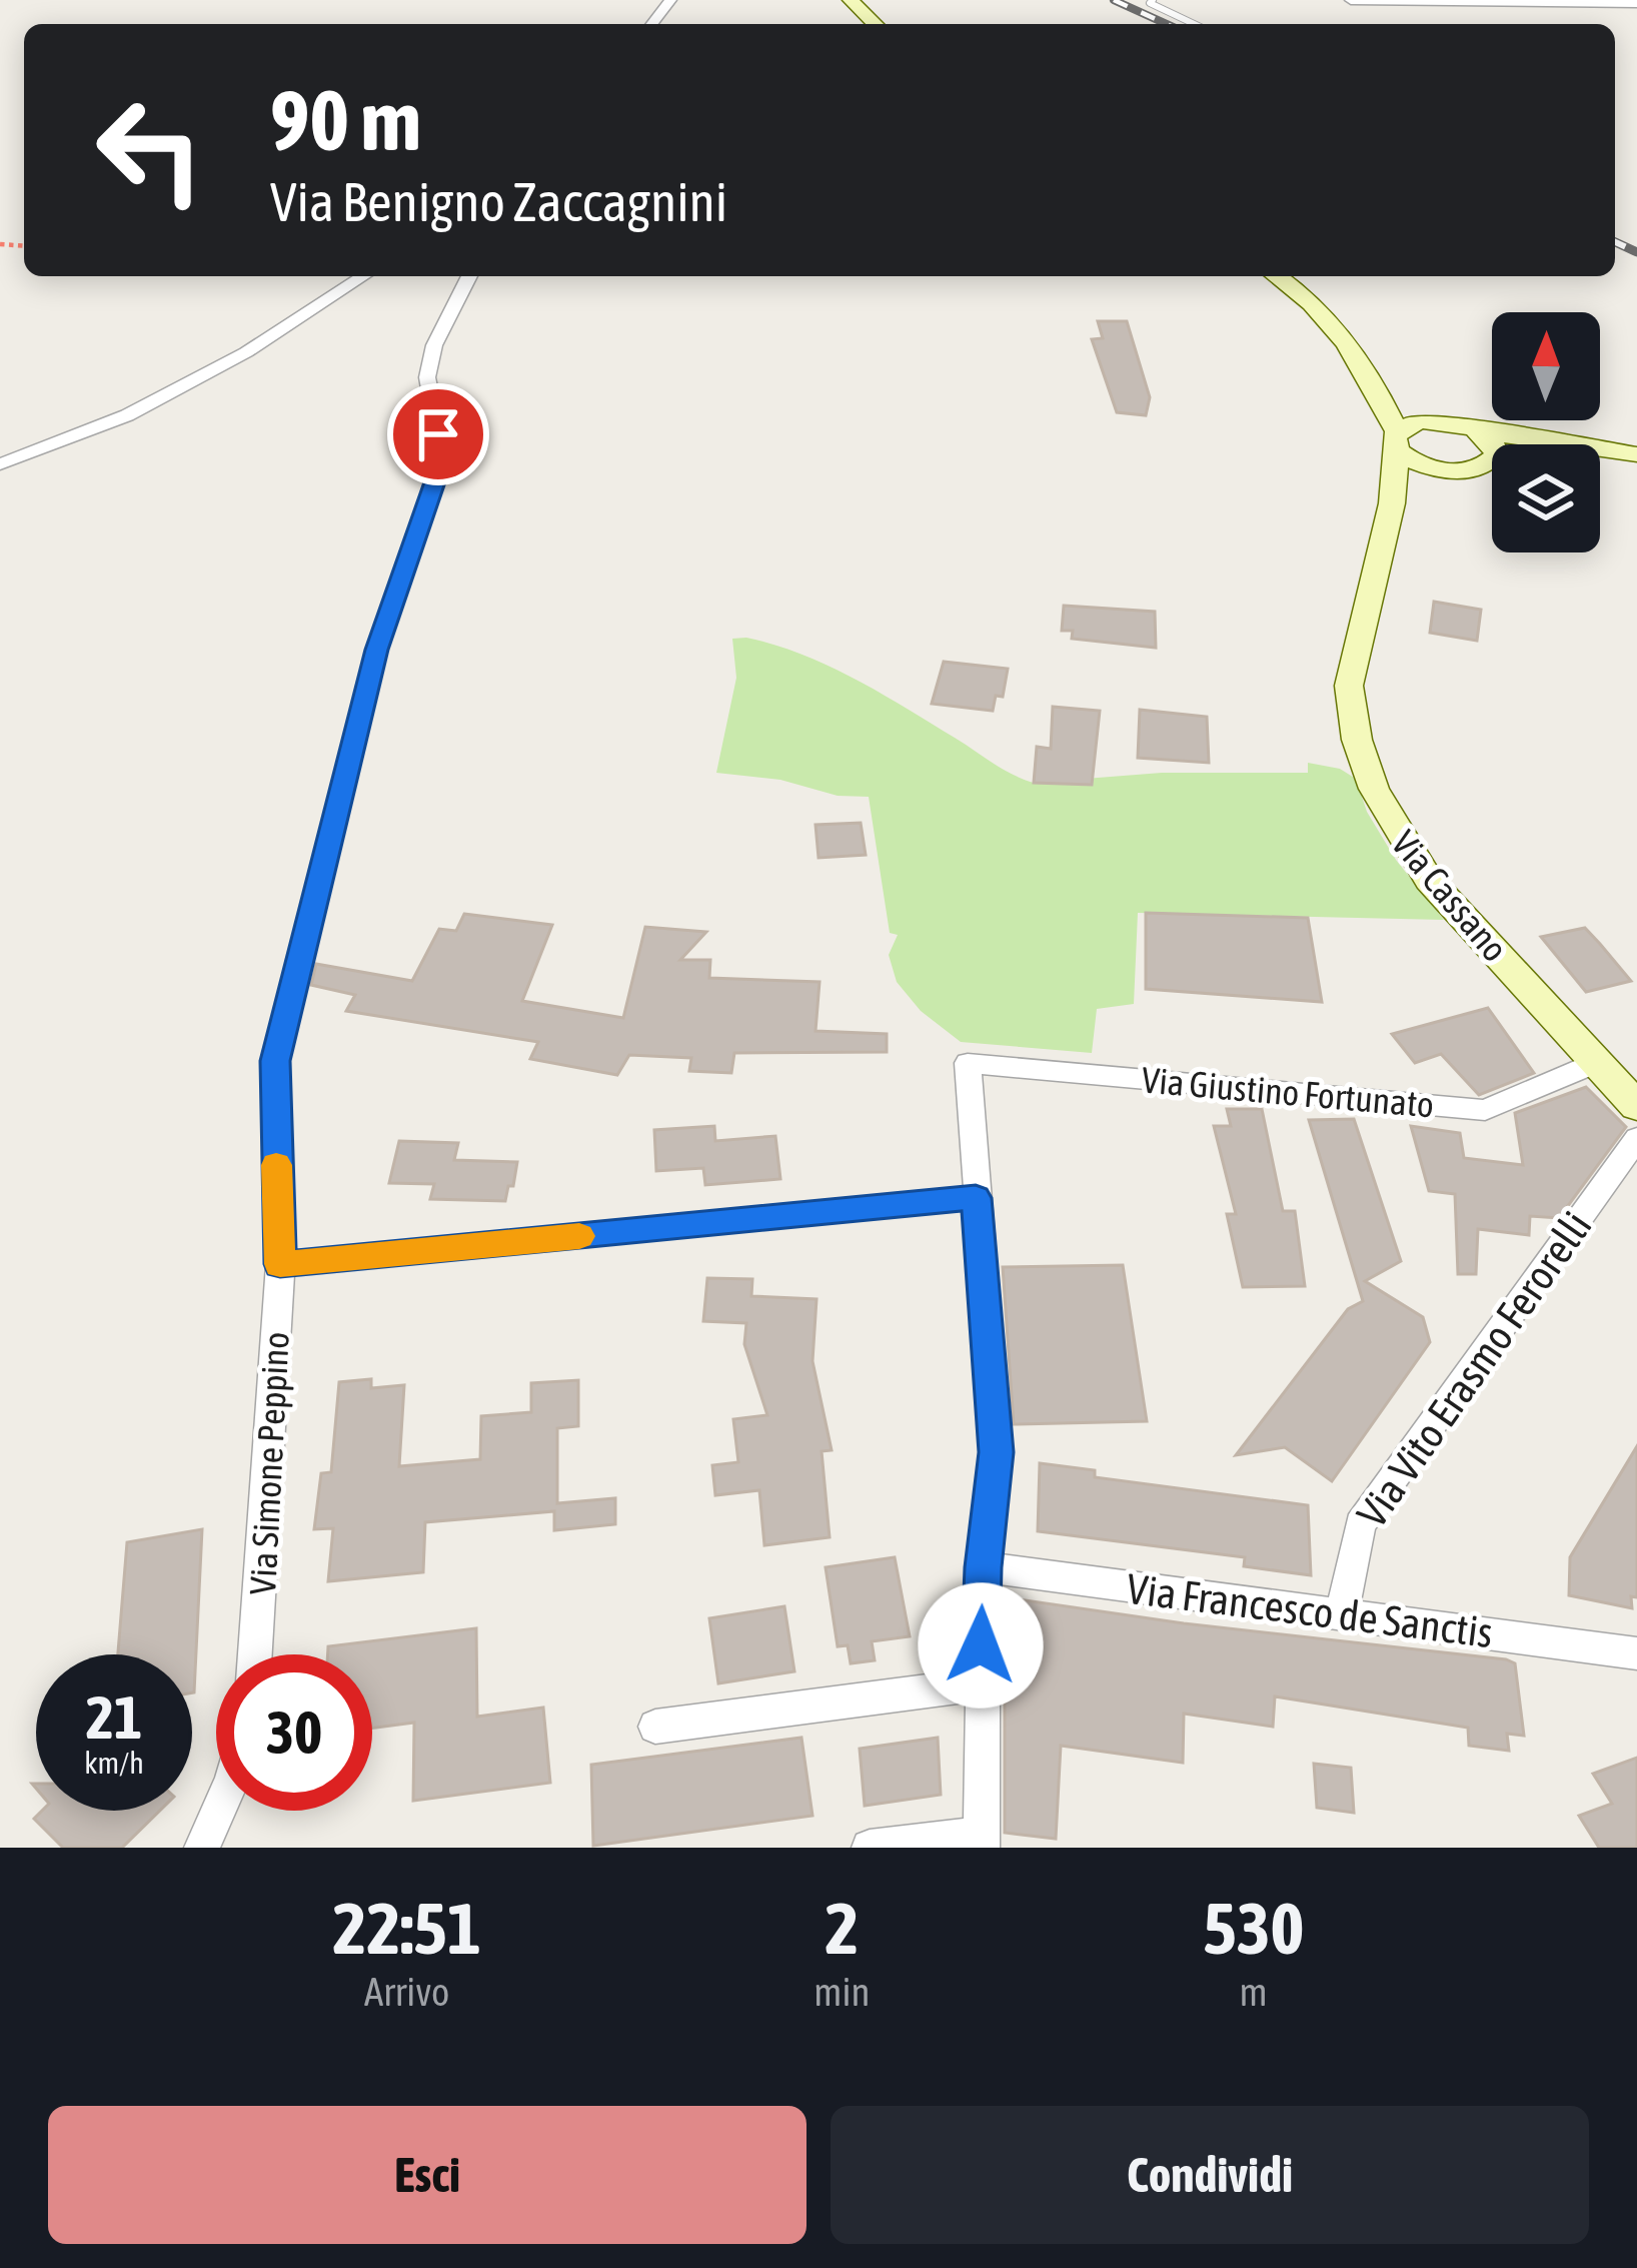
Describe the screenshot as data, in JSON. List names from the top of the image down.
{
  "streets": {
    "main road": ["Via Cassano"],
    "street": [
      "Via Giustino Fortunato",
      "Via Vito Erasmo Ferorelli",
      "Via Simone Peppino",
      "Via Francesco de Sanctis"
    ]
  },
  "crossings": [
    ["Via Cassano", "Via Giustino Fortunato"],
    ["Via Vito Erasmo Ferorelli", "Via Francesco de Sanctis"]
  ],
  "north": "top",
  "page": {
    "turn": ["90 m", "Via Benigno Zaccagnini"],
    "speed": "21 km/h",
    "limit": "30",
    "eta": [
      "22:51",
      "Arrivo",
      "2",
      "min",
      "530",
      "m"
    ],
    "buttons": ["Esci", "Condividi"]
  }
}
